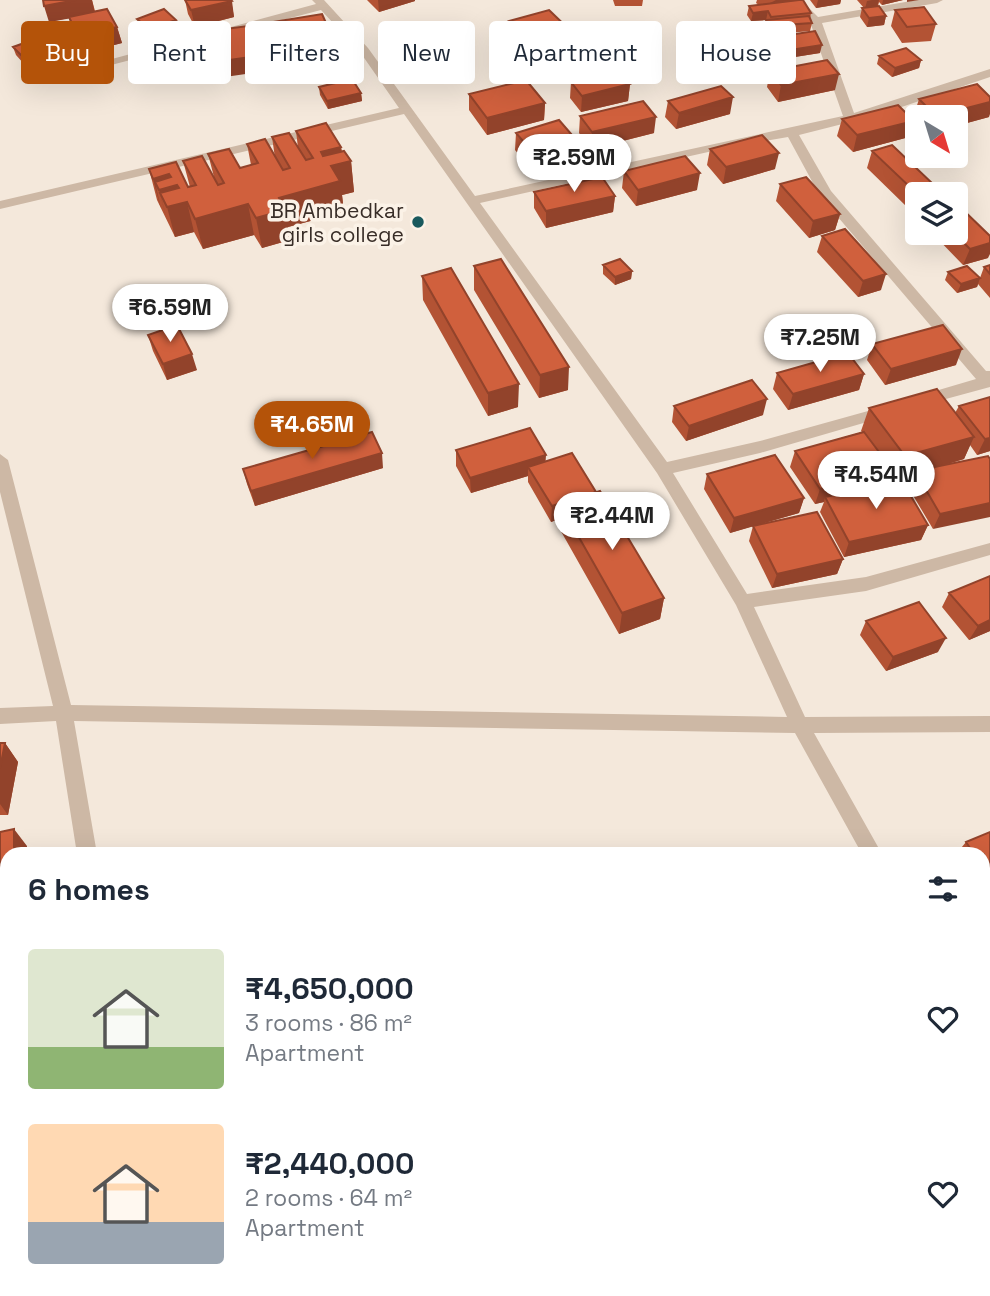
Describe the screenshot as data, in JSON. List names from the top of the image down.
{
  "places": ["BR Ambedkar girls college"],
  "north": "bottom right",
  "page": {
    "chip": [
      "Buy",
      "Rent",
      "Filters",
      "New",
      "Apartment",
      "House"
    ],
    "price": [
      "₹2.59M",
      "₹6.59M",
      "₹7.25M",
      "₹4.65M",
      "₹4.54M",
      "₹2.44M"
    ],
    "heading": "6 homes",
    "list": [
      {
        "name": "₹4,650,000",
        "note": "3 rooms · 86 m² · Apartment"
      },
      {
        "name": "₹2,440,000",
        "note": "2 rooms · 64 m² · Apartment"
      }
    ]
  }
}
